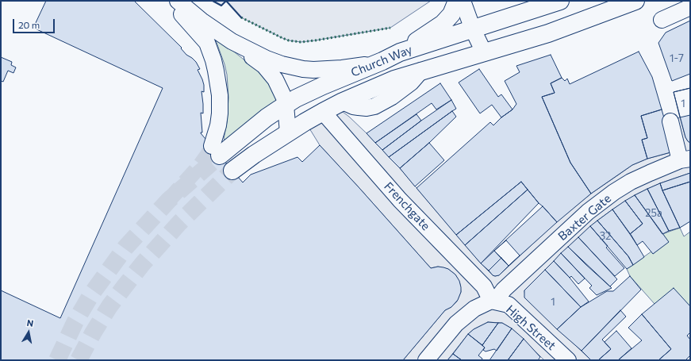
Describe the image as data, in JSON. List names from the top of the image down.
{
  "streets": {
    "highway": ["Church Way"],
    "street": ["Frenchgate", "Baxter Gate", "High Street"]
  },
  "crossings": [
    ["Church Way", "Frenchgate"],
    ["Frenchgate", "Baxter Gate"],
    ["Frenchgate", "High Street"],
    ["Baxter Gate", "High Street"]
  ],
  "house_numbers": [
    "1-7",
    "1",
    "25a",
    "32",
    "1"
  ],
  "scale_bar": "20 m",
  "north": "top"
}
